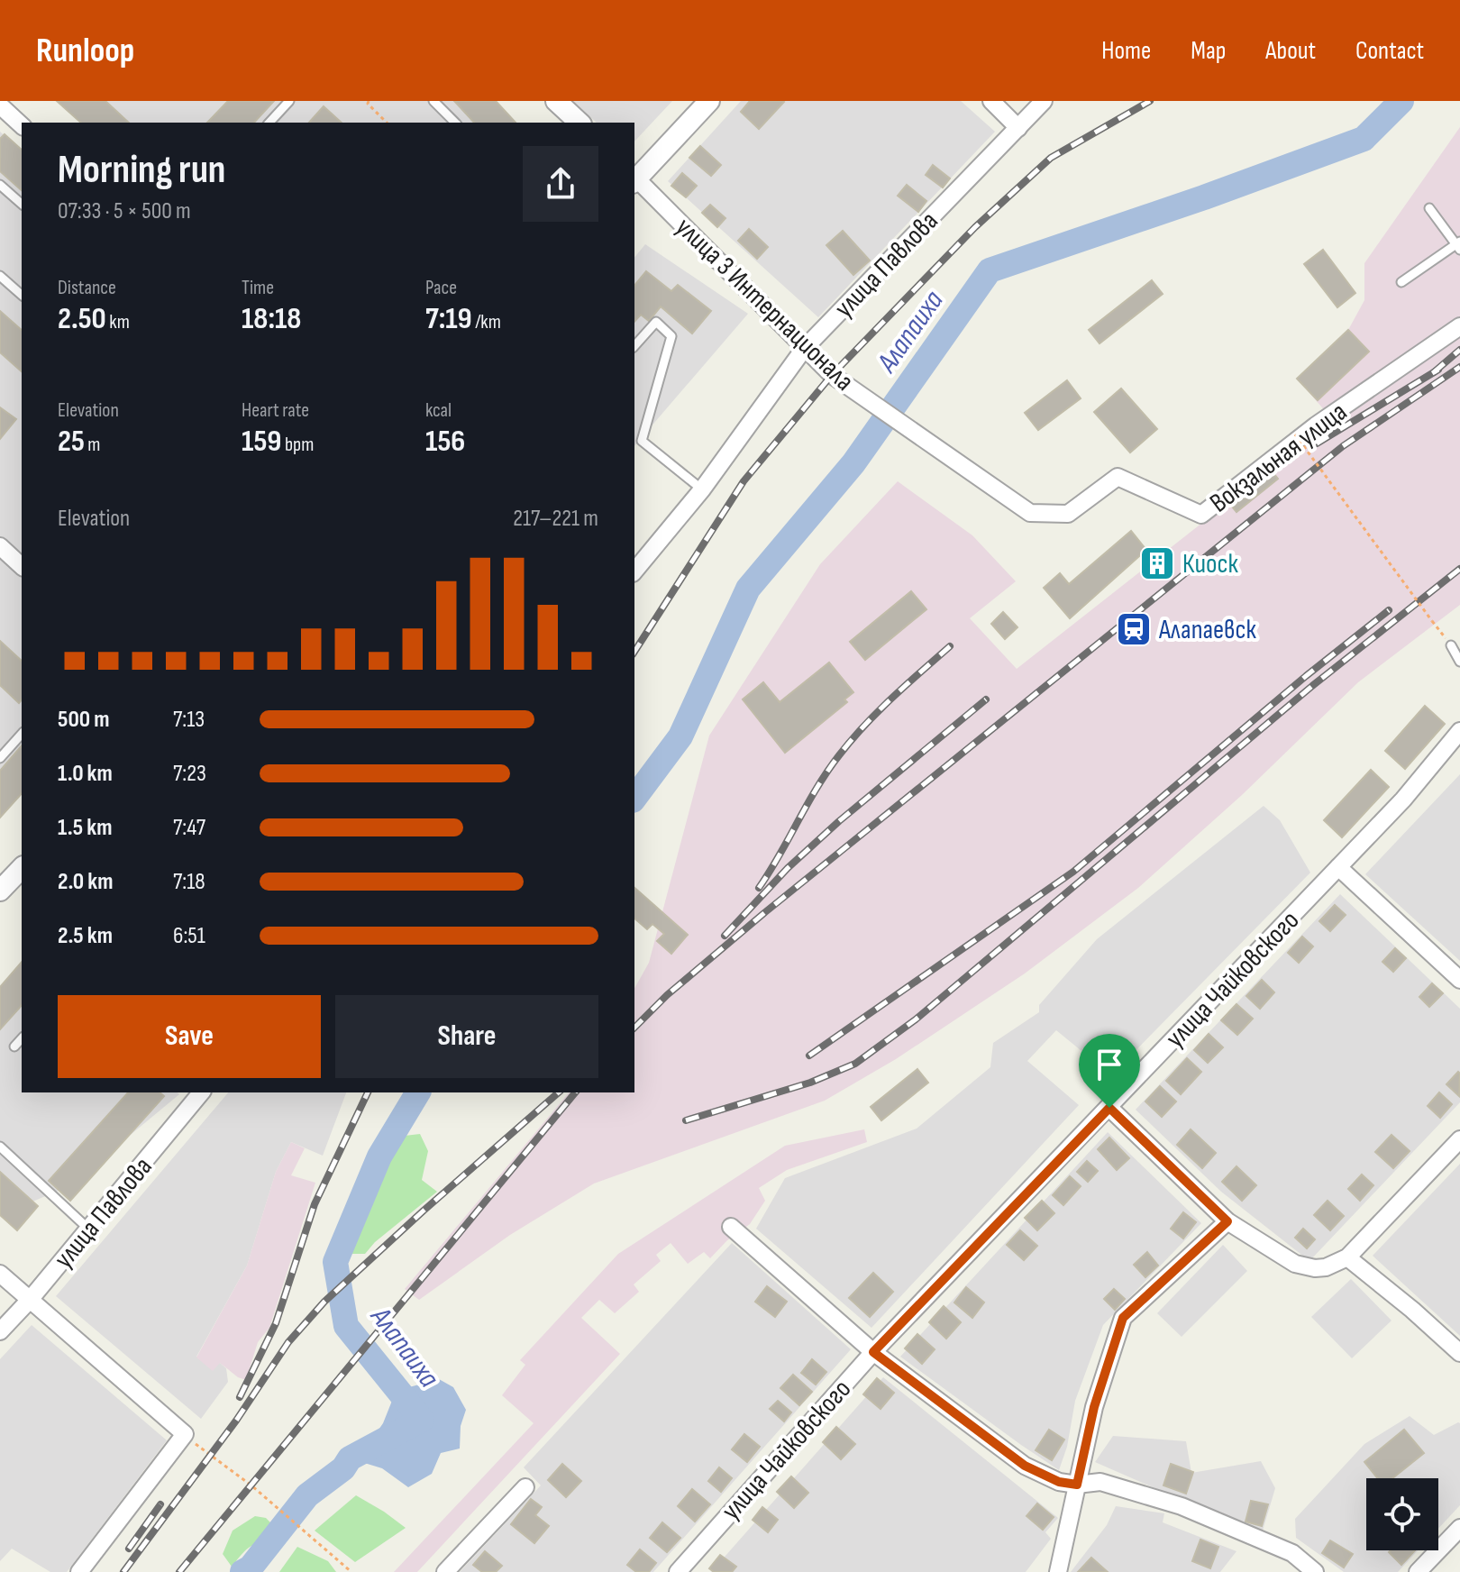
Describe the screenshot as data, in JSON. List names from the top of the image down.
{
  "streets": {
    "street": [
      "улица Павлова",
      "улица 3 Интернационала",
      "Вокзальная улица",
      "улица Чайковского"
    ]
  },
  "crossings": [
    ["улица Павлова", "улица 3 Интернационала"],
    ["улица 3 Интернационала", "Вокзальная улица"]
  ],
  "water": ["Алапаиха"],
  "places": {
    "building": ["Киоск"],
    "station": ["Алапаевск"]
  },
  "page": {
    "header": "Runloop",
    "nav": [
      "Home",
      "Map",
      "About",
      "Contact"
    ],
    "heading": ["Morning run", "07:33 · 5 × 500 m"],
    "stats": [
      ["Distance", "2.50 km"],
      ["Time", "18:18"],
      ["Pace", "7:19 /km"],
      ["Elevation", "25 m"],
      ["Heart rate", "159 bpm"],
      ["kcal", "156"]
    ],
    "chart": ["Elevation", "217–221 m"],
    "list": [
      {
        "name": "500 m",
        "note": "7:13"
      },
      {
        "name": "1.0 km",
        "note": "7:23"
      },
      {
        "name": "1.5 km",
        "note": "7:47"
      },
      {
        "name": "2.0 km",
        "note": "7:18"
      },
      {
        "name": "2.5 km",
        "note": "6:51"
      }
    ],
    "buttons": ["Save", "Share"]
  }
}
